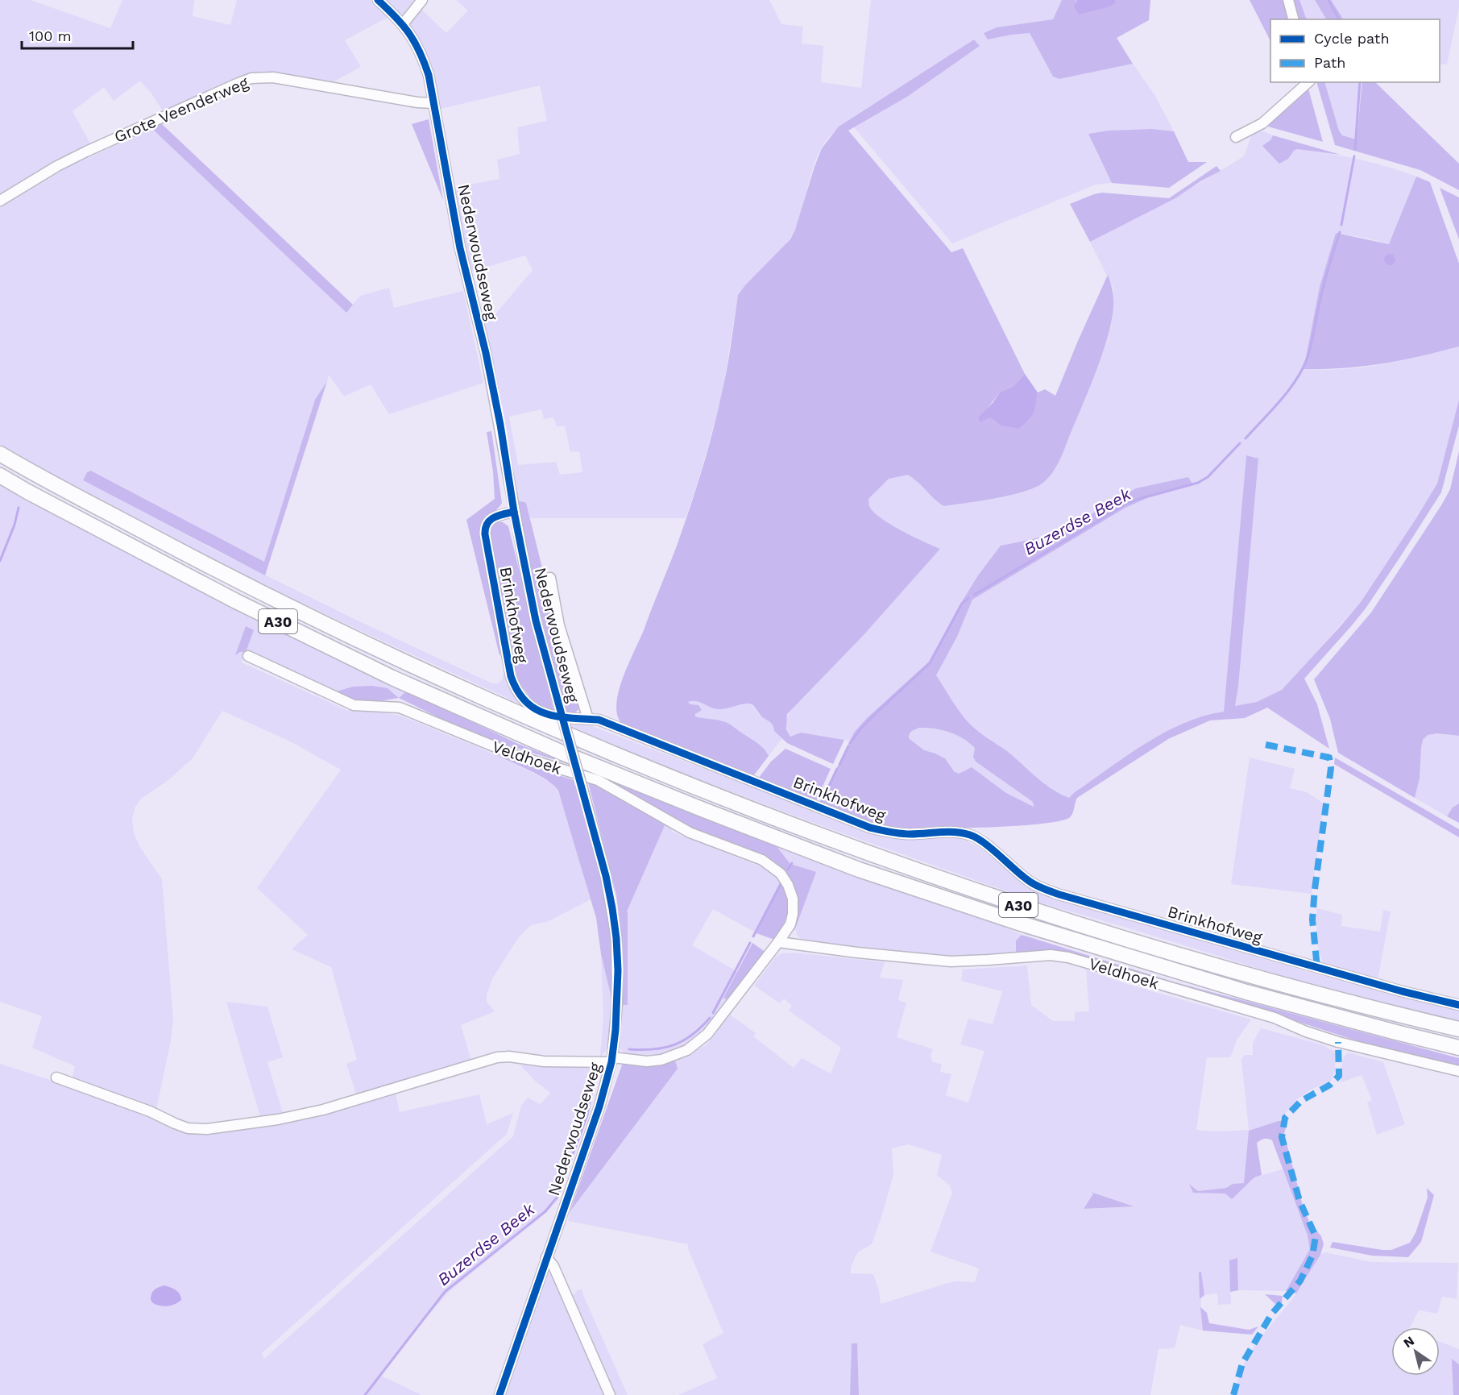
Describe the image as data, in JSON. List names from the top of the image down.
{
  "streets": {
    "highway": ["A30"],
    "street": [
      "Grote Veenderweg",
      "Nederwoudseweg",
      "Brinkhofweg",
      "Veldhoek"
    ]
  },
  "crossings": [
    ["Grote Veenderweg", "Nederwoudseweg"],
    ["Nederwoudseweg", "Brinkhofweg"],
    ["Nederwoudseweg", "Veldhoek"]
  ],
  "water": ["Buzerdse Beek"],
  "legend": ["Cycle path", "Path"],
  "scale_bar": "100 m",
  "north": "top left"
}
